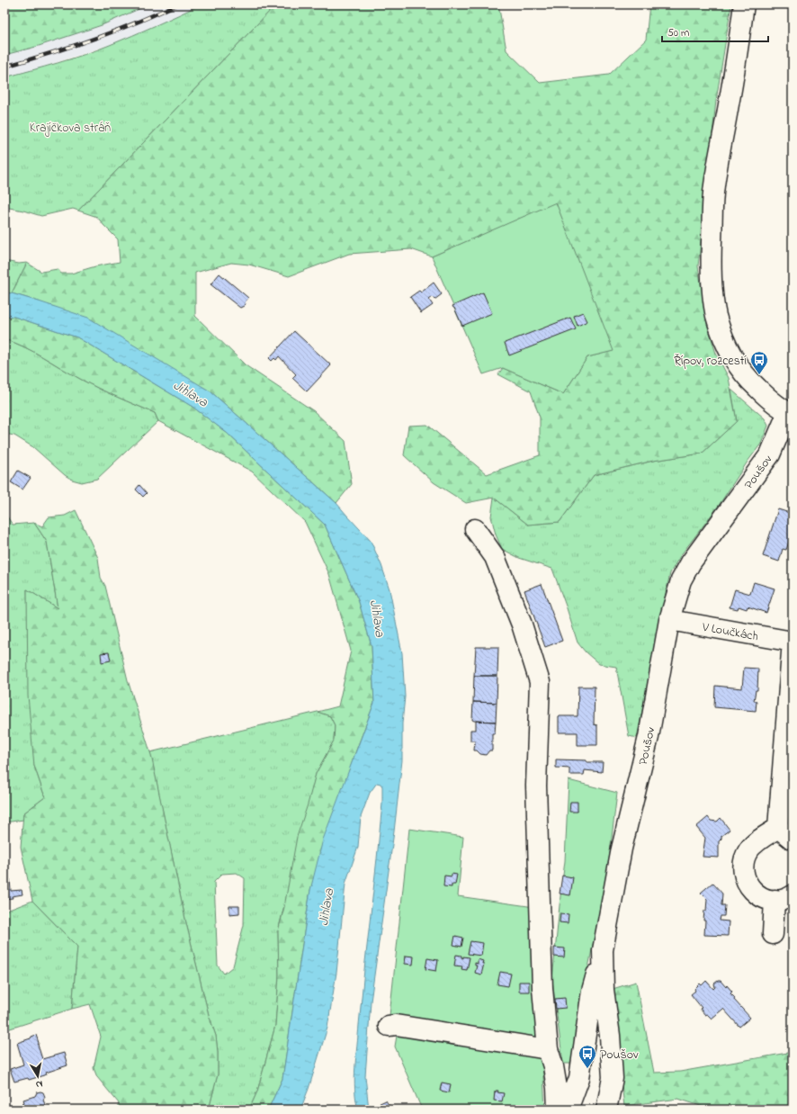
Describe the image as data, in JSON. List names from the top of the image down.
{
  "streets": {
    "street": ["Poušov", "V Loučkách"]
  },
  "crossings": [
    ["Poušov", "V Loučkách"]
  ],
  "water": ["Jihlava"],
  "parks": ["Krajíčkova stráň"],
  "places": {
    "bus stop": ["Řípov, rozcestí", "Poušov"]
  },
  "scale_bar": "50 m",
  "north": "bottom"
}
